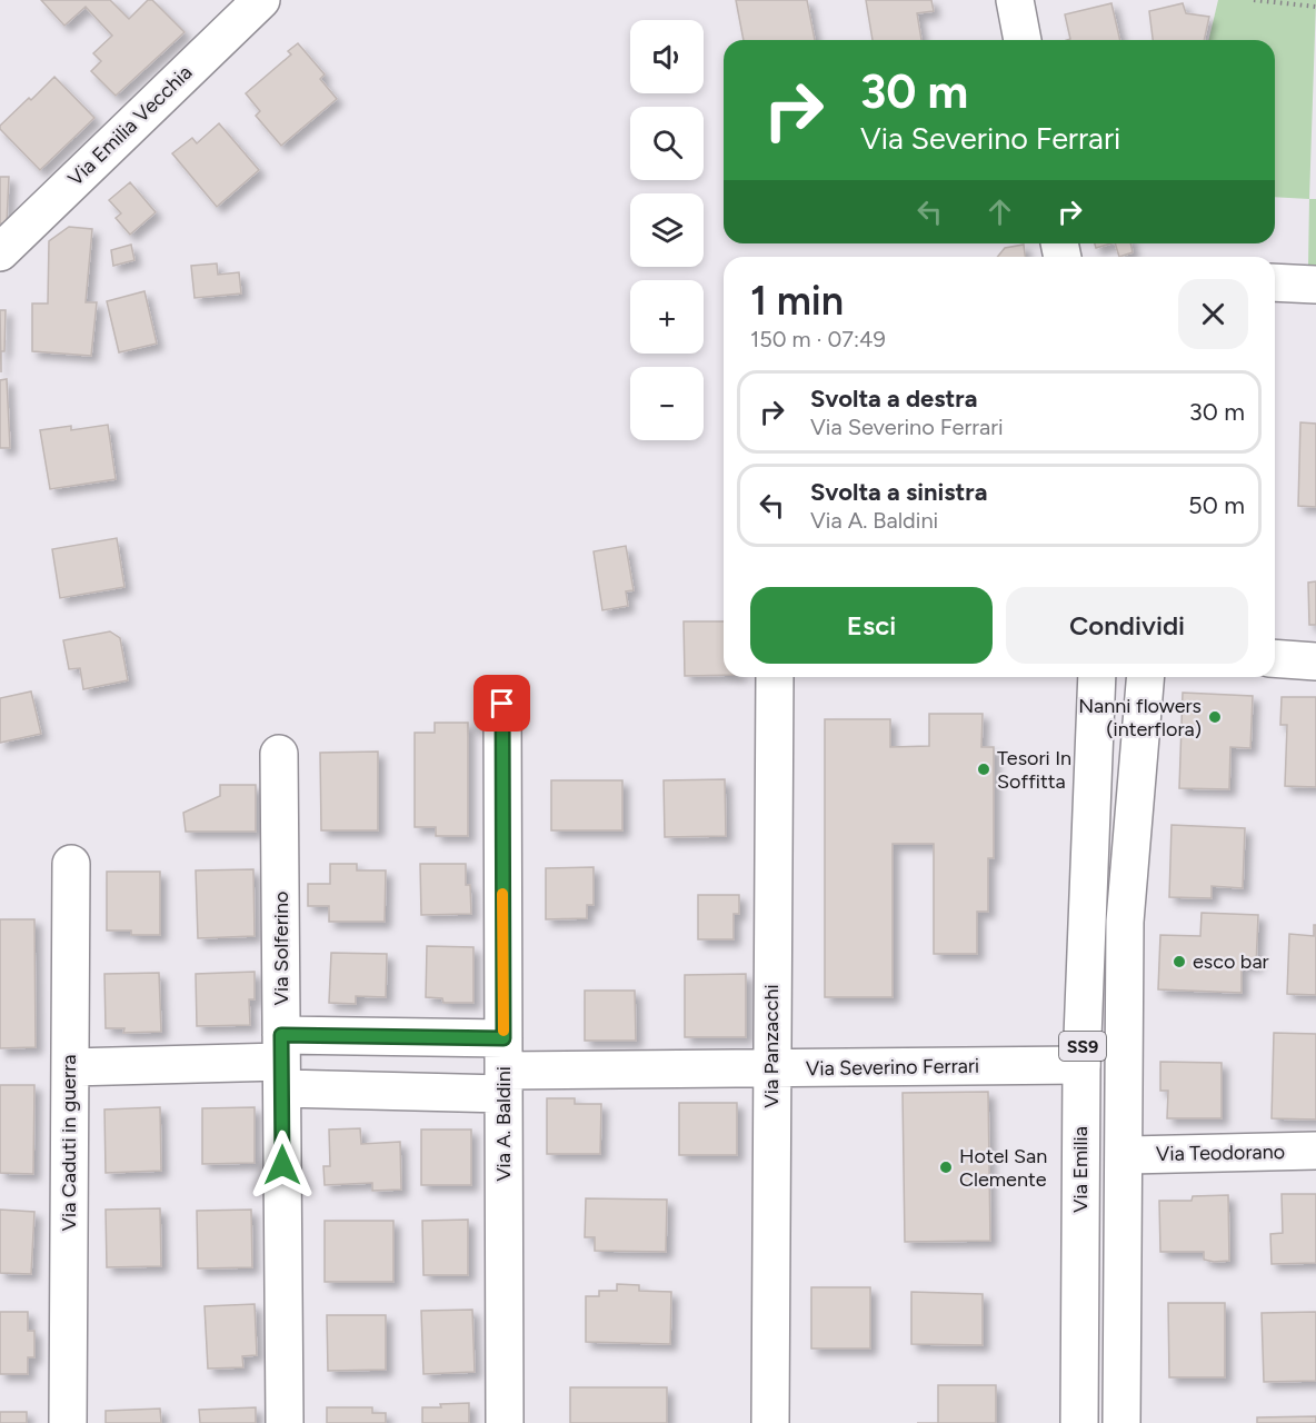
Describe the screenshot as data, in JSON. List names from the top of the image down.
{
  "streets": {
    "street": [
      "Via Emilia Vecchia",
      "Via Solferino",
      "Via Panzacchi",
      "SS9",
      "Via Severino Ferrari",
      "Via A. Baldini",
      "Via Caduti in guerra",
      "Via Teodorano",
      "Via Emilia"
    ]
  },
  "crossings": [
    ["Via Solferino", "Via Severino Ferrari"],
    ["Via Panzacchi", "Via Severino Ferrari"],
    ["Via Severino Ferrari", "Via A. Baldini"],
    ["Via Severino Ferrari", "Via Caduti in guerra"],
    ["Via Severino Ferrari", "Via Emilia"]
  ],
  "places": [
    "Nanni flowers (interflora)",
    "Tesori In Soffitta",
    "esco bar",
    "Hotel San Clemente"
  ],
  "page": {
    "map_buttons": ["+", "−"],
    "turn": ["30 m", "Via Severino Ferrari"],
    "heading": ["1 min", "150 m · 07:49"],
    "list": [
      {
        "name": "Svolta a destra",
        "note": "Via Severino Ferrari",
        "value": "30 m"
      },
      {
        "name": "Svolta a sinistra",
        "note": "Via A. Baldini",
        "value": "50 m"
      }
    ],
    "buttons": ["Esci", "Condividi"]
  }
}
